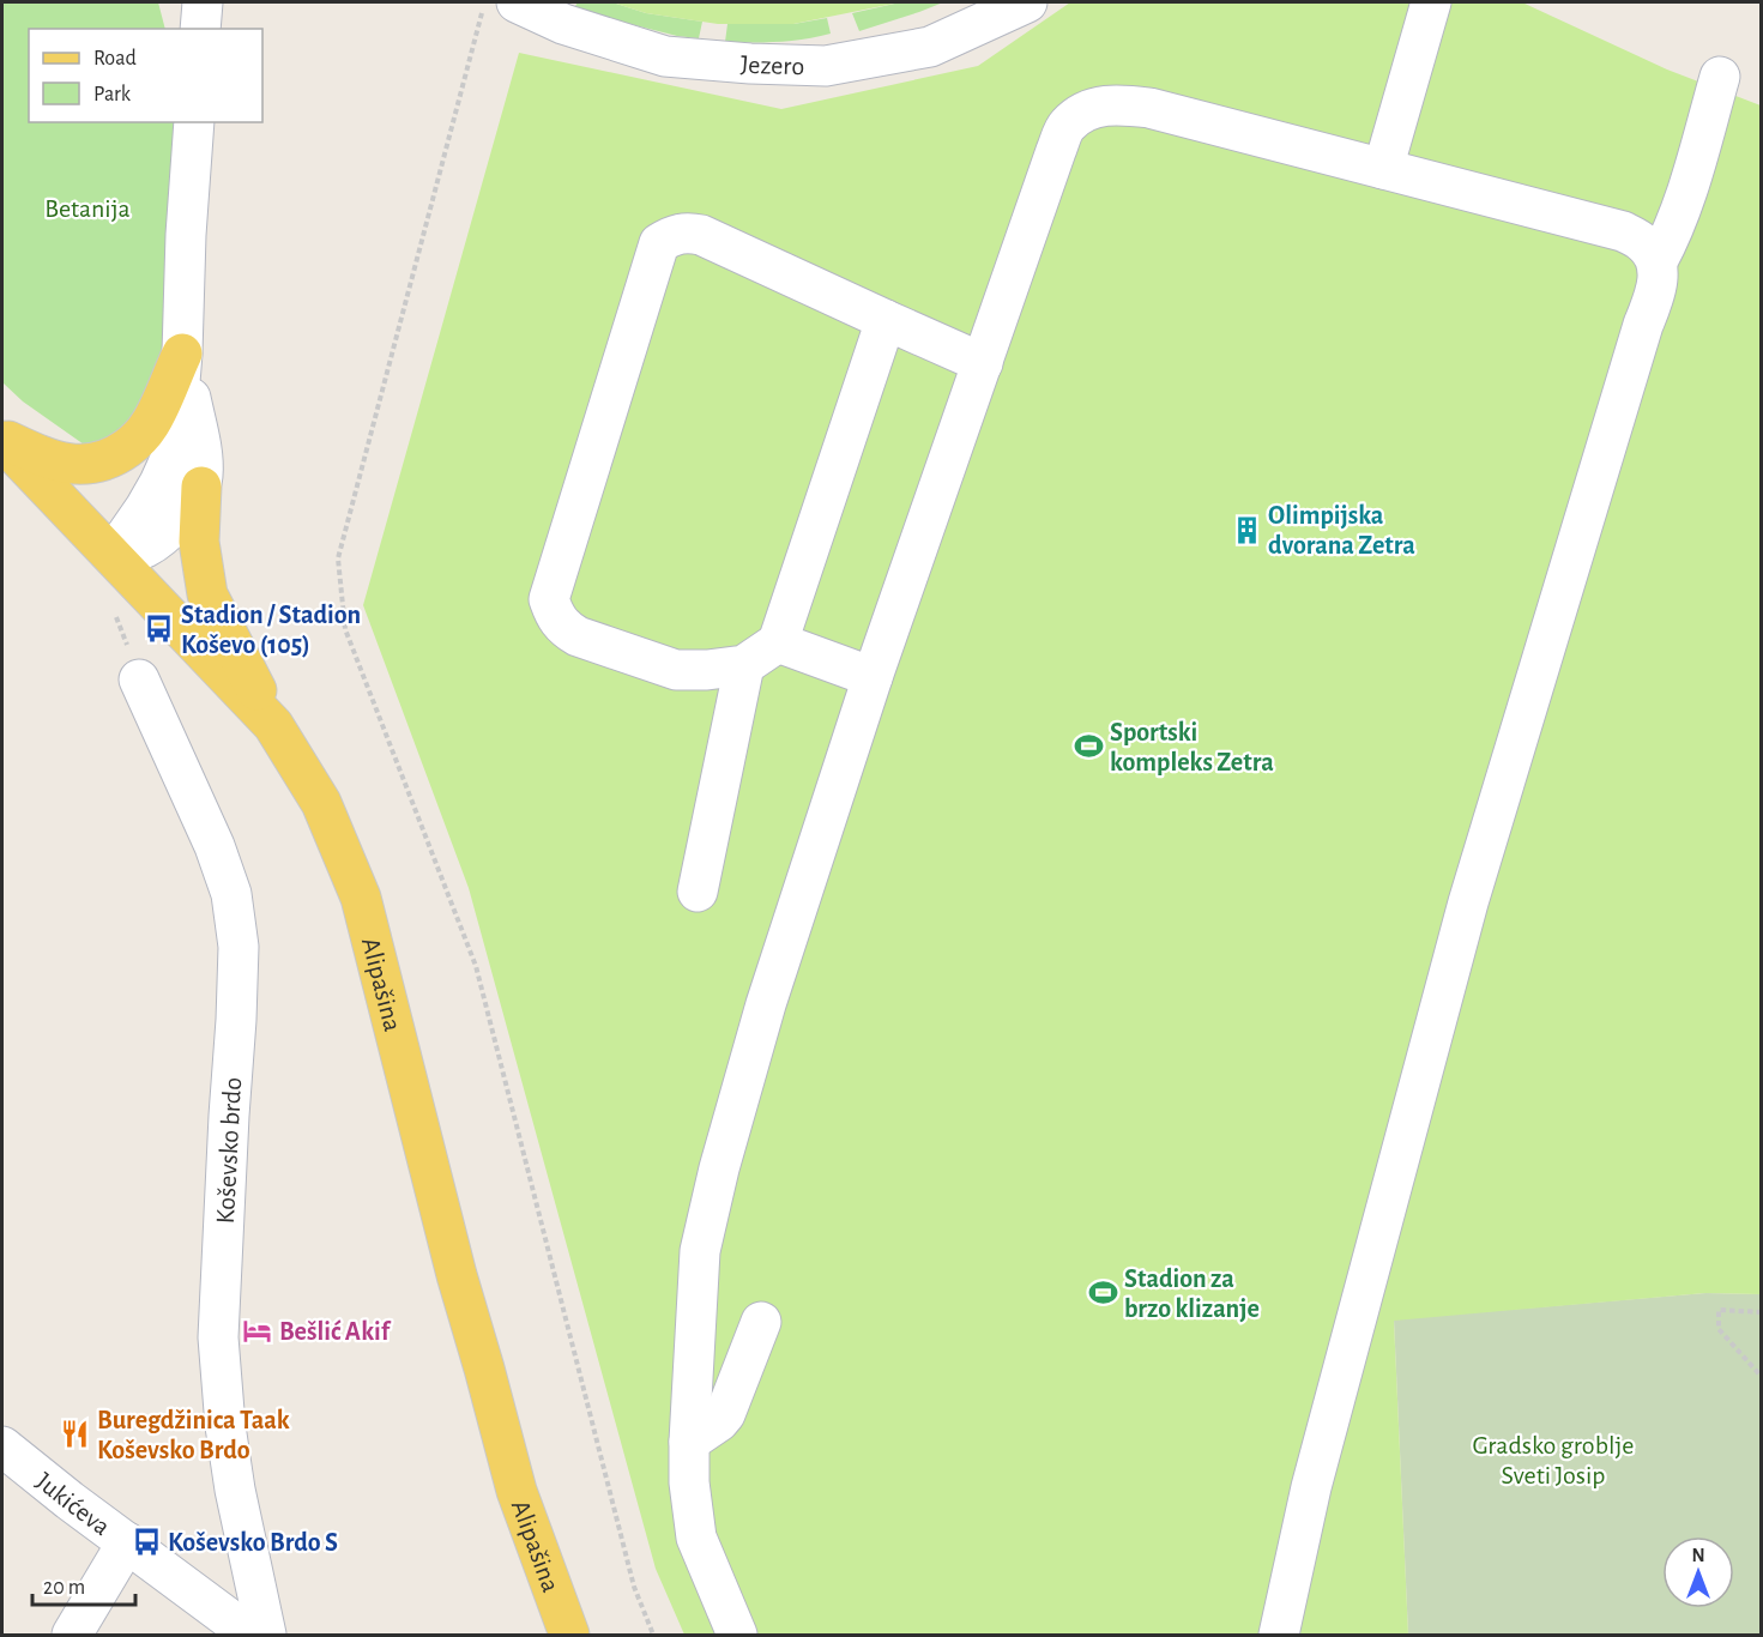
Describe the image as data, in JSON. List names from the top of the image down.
{
  "streets": {
    "main road": ["Alipašina"],
    "street": ["Jezero", "Koševsko brdo", "Jukićeva"]
  },
  "parks": ["Betanija", "Gradsko groblje Sveti Josip"],
  "places": {
    "building": ["Olimpijska dvorana Zetra"],
    "bus stop": ["Stadion / Stadion Koševo (105)", "Koševsko Brdo S"],
    "sports": ["Sportski kompleks Zetra", "Stadion za brzo klizanje"],
    "hotel": ["Bešlić Akif"],
    "restaurant": ["Buregdžinica Taak Koševsko Brdo"]
  },
  "legend": ["Road", "Park"],
  "scale_bar": "20 m",
  "north": "top"
}
